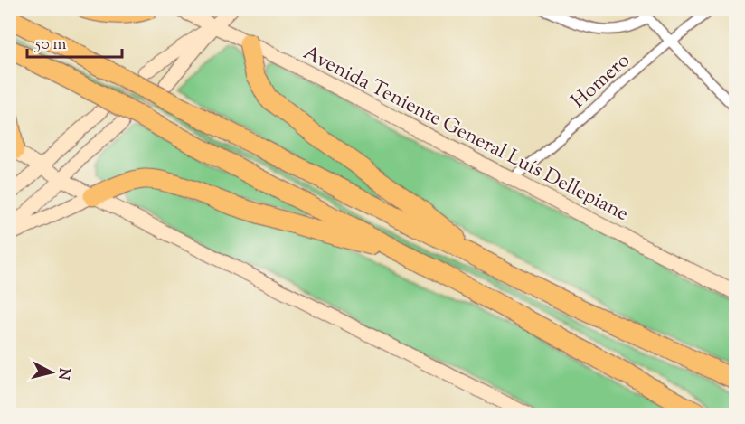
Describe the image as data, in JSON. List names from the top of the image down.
{
  "streets": {
    "street": ["Homero", "Avenida Teniente General Luís Dellepiane"]
  },
  "crossings": [
    ["Homero", "Avenida Teniente General Luís Dellepiane"]
  ],
  "scale_bar": "50 m",
  "north": "right"
}
